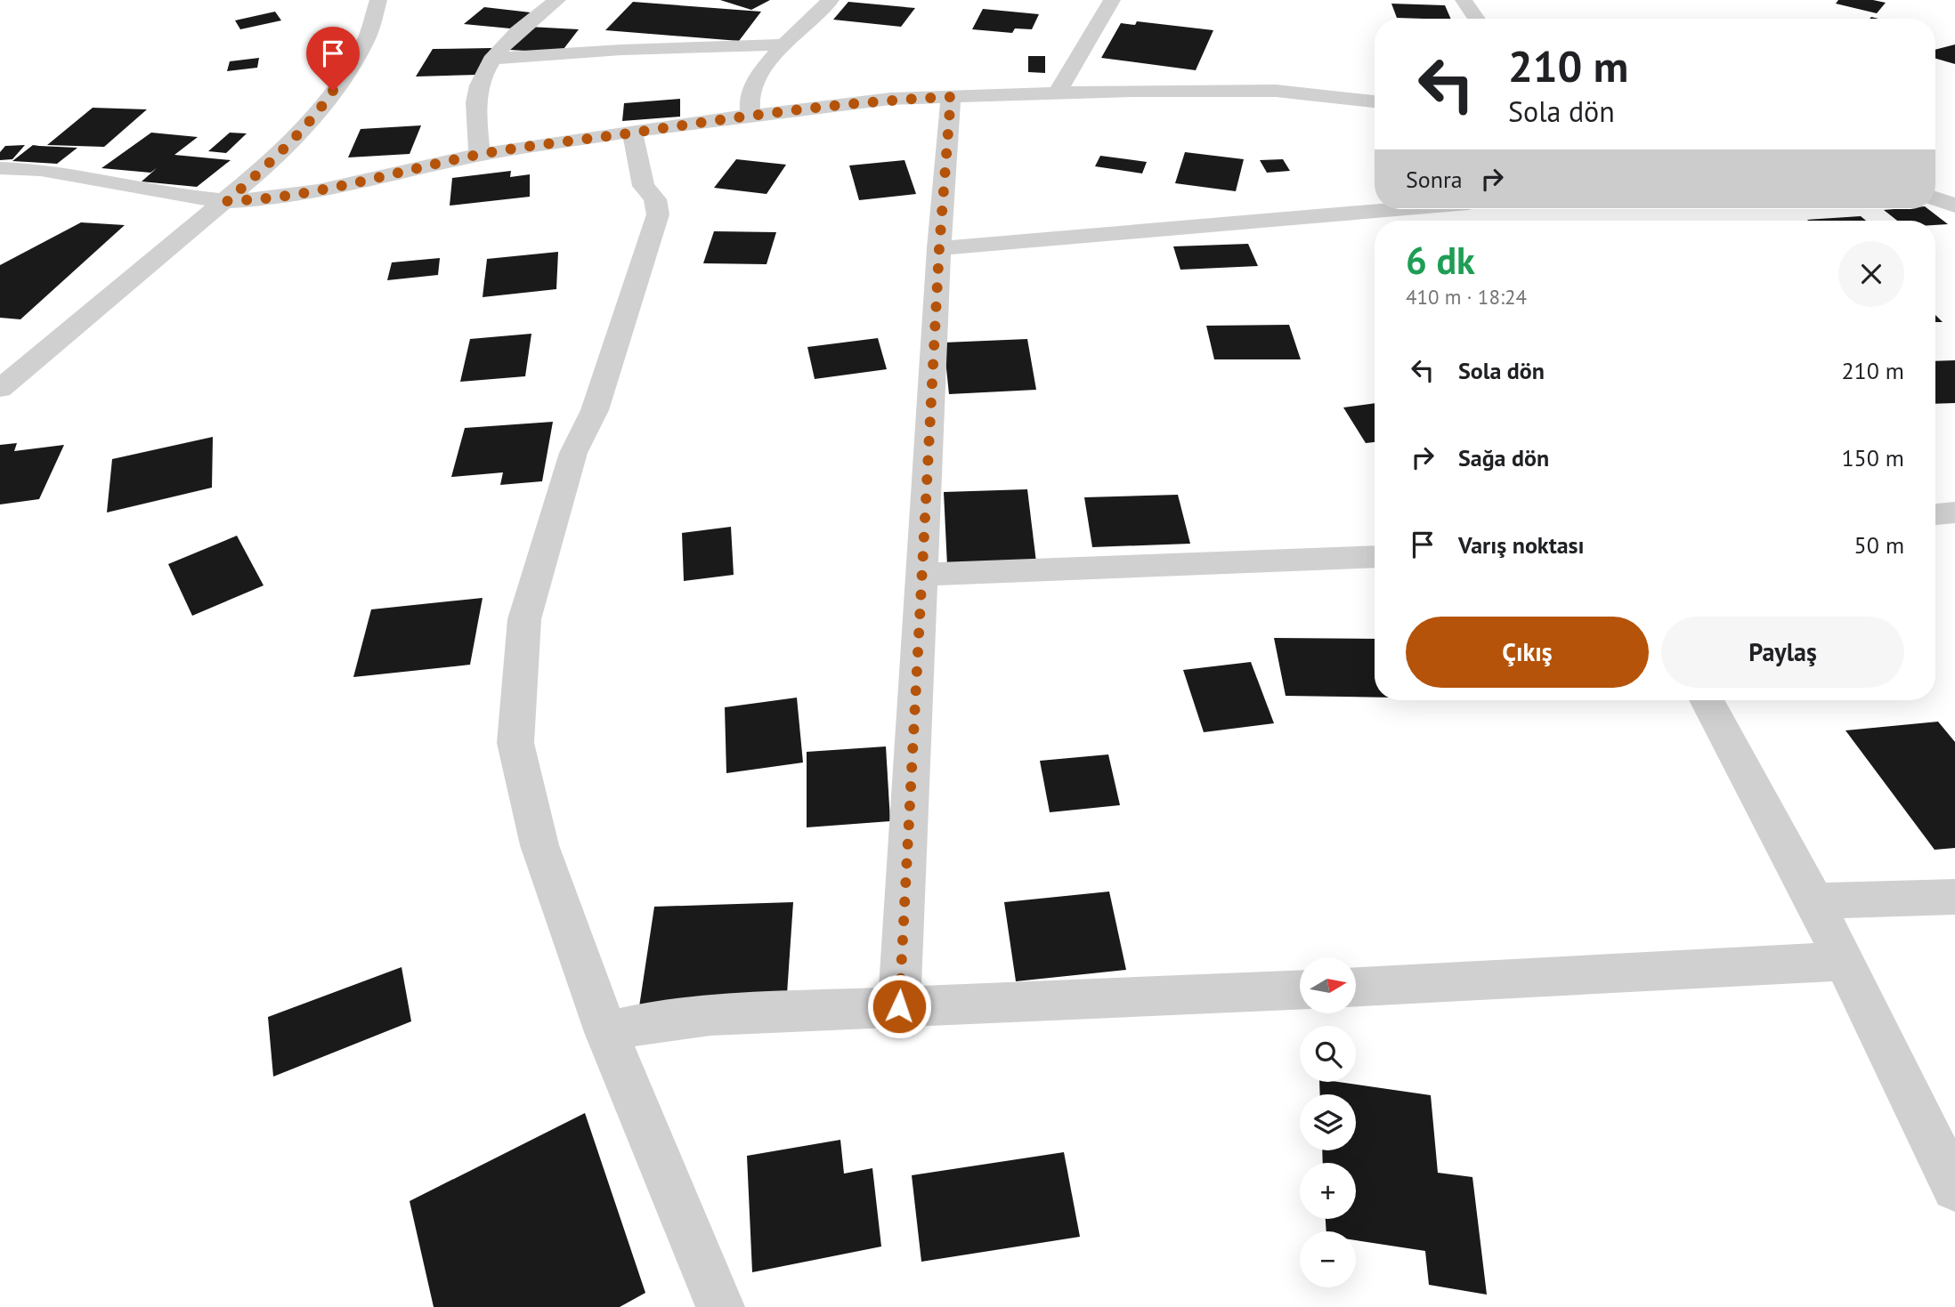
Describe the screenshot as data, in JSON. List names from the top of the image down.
{
  "north": "right",
  "page": {
    "turn": ["210 m", "Sola dön"],
    "then": "Sonra",
    "heading": ["6 dk", "410 m · 18:24"],
    "list": [
      {
        "name": "Sola dön",
        "value": "210 m"
      },
      {
        "name": "Sağa dön",
        "value": "150 m"
      },
      {
        "name": "Varış noktası",
        "value": "50 m"
      }
    ],
    "buttons": ["Çıkış", "Paylaş"],
    "map_buttons": ["+", "−"]
  }
}
